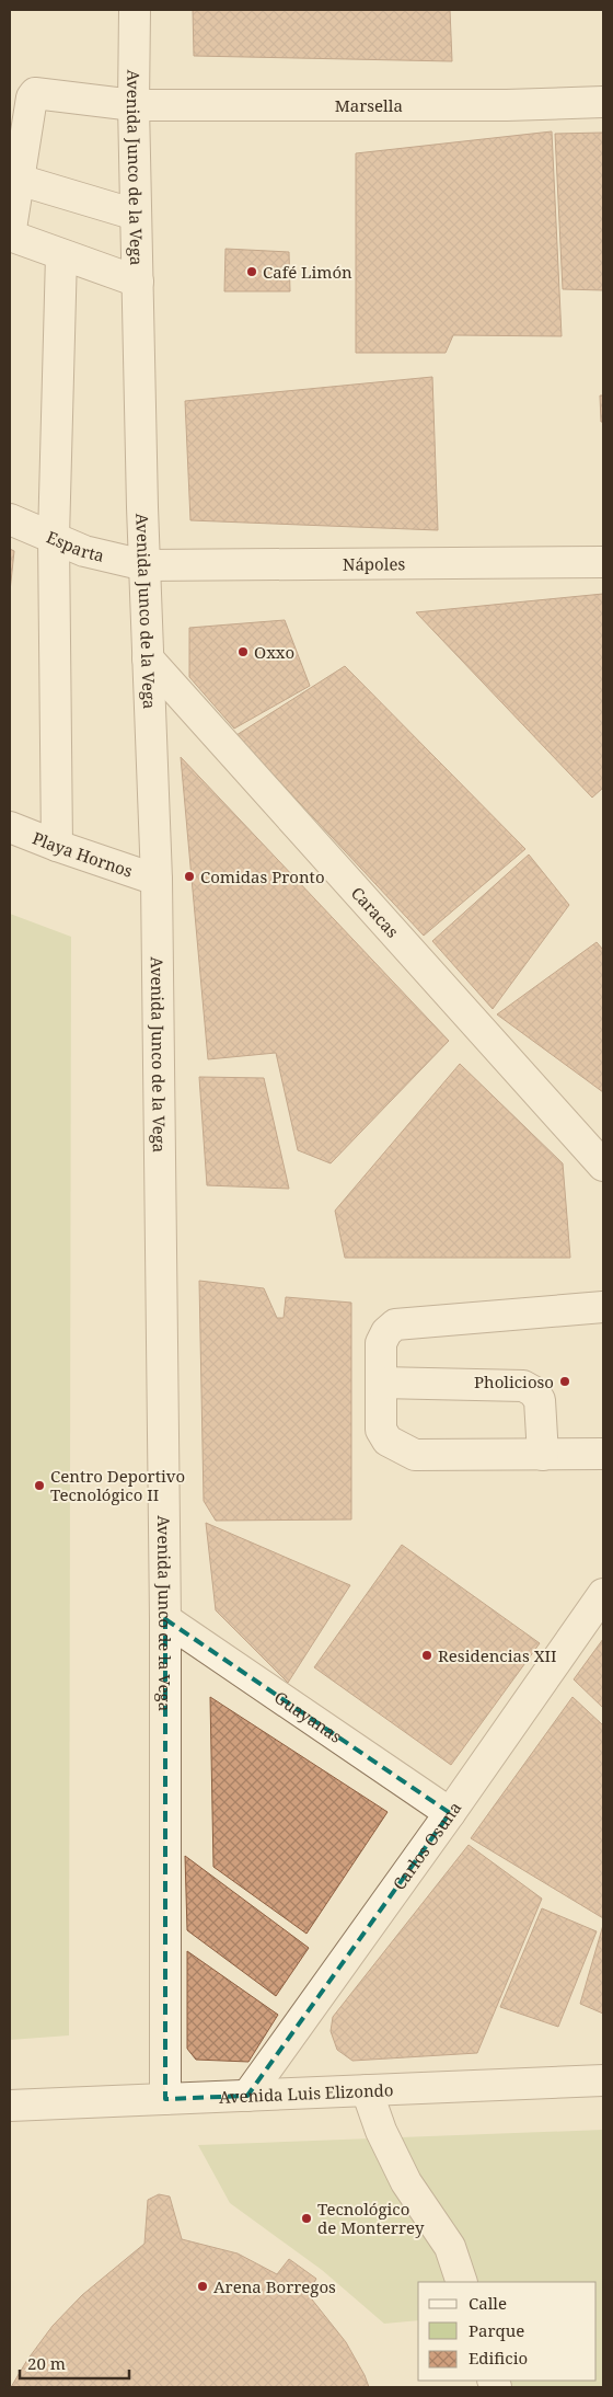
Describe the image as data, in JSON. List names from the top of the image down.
{
  "streets": {
    "street": [
      "Marsella",
      "Avenida Junco de la Vega",
      "Esparta",
      "Nápoles",
      "Playa Hornos",
      "Caracas",
      "Guayanas",
      "Carlos Osuna",
      "Avenida Luis Elizondo"
    ]
  },
  "crossings": [
    ["Marsella", "Avenida Junco de la Vega"],
    ["Avenida Junco de la Vega", "Esparta"],
    ["Avenida Junco de la Vega", "Nápoles"],
    ["Avenida Junco de la Vega", "Playa Hornos"],
    ["Avenida Junco de la Vega", "Caracas"],
    ["Avenida Junco de la Vega", "Guayanas"],
    ["Avenida Junco de la Vega", "Avenida Luis Elizondo"],
    ["Esparta", "Nápoles"],
    ["Guayanas", "Carlos Osuna"],
    ["Carlos Osuna", "Avenida Luis Elizondo"]
  ],
  "places": [
    "Café Limón",
    "Oxxo",
    "Comidas Pronto",
    "Pholicioso",
    "Centro Deportivo Tecnológico II",
    "Residencias XII",
    "Tecnológico de Monterrey",
    "Arena Borregos"
  ],
  "legend": ["Calle", "Parque", "Edificio"],
  "scale_bar": "20 m"
}
